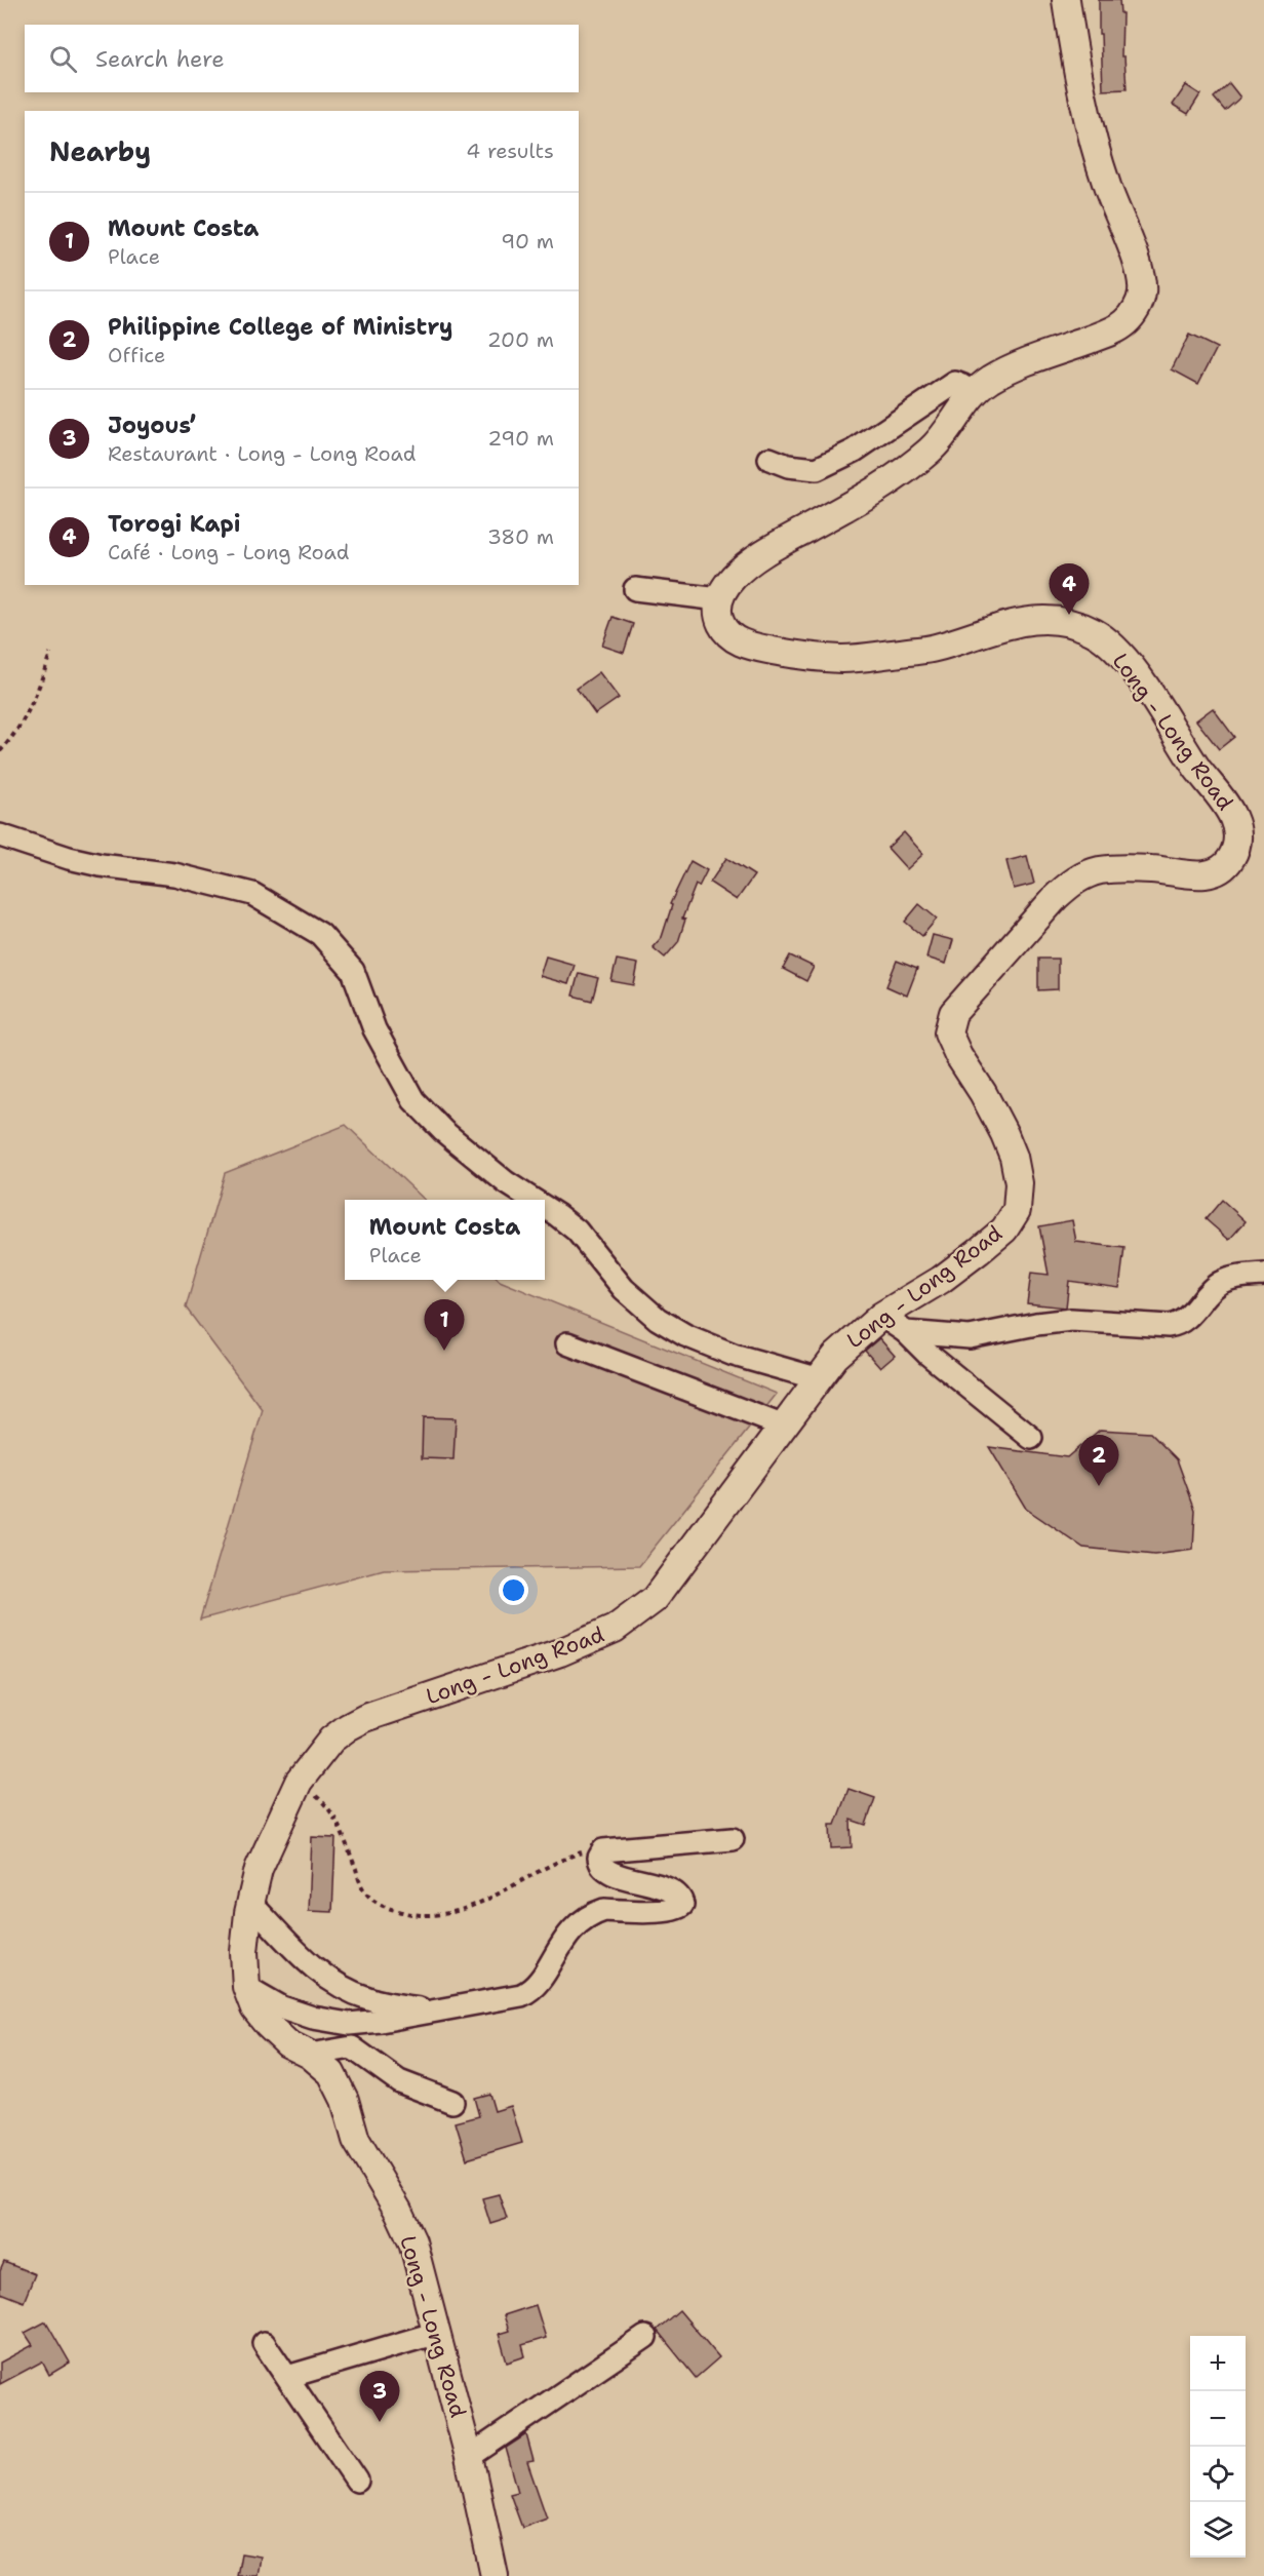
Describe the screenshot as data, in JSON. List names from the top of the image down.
{
  "streets": {
    "main road": ["Long - Long Road"]
  },
  "page": {
    "search": "Search here",
    "heading": ["Nearby", "4 results"],
    "list": [
      {
        "mark": "1",
        "name": "Mount Costa",
        "note": "Place",
        "value": "90 m"
      },
      {
        "mark": "2",
        "name": "Philippine College of Ministry",
        "note": "Office",
        "value": "200 m"
      },
      {
        "mark": "3",
        "name": "Joyous’",
        "note": "Restaurant · Long - Long Road",
        "value": "290 m"
      },
      {
        "mark": "4",
        "name": "Torogi Kapi",
        "note": "Café · Long - Long Road",
        "value": "380 m"
      }
    ],
    "pins": [
      "4",
      "1",
      "2",
      "3"
    ],
    "popup": ["Mount Costa", "Place"],
    "map_buttons": ["+", "−"]
  }
}
